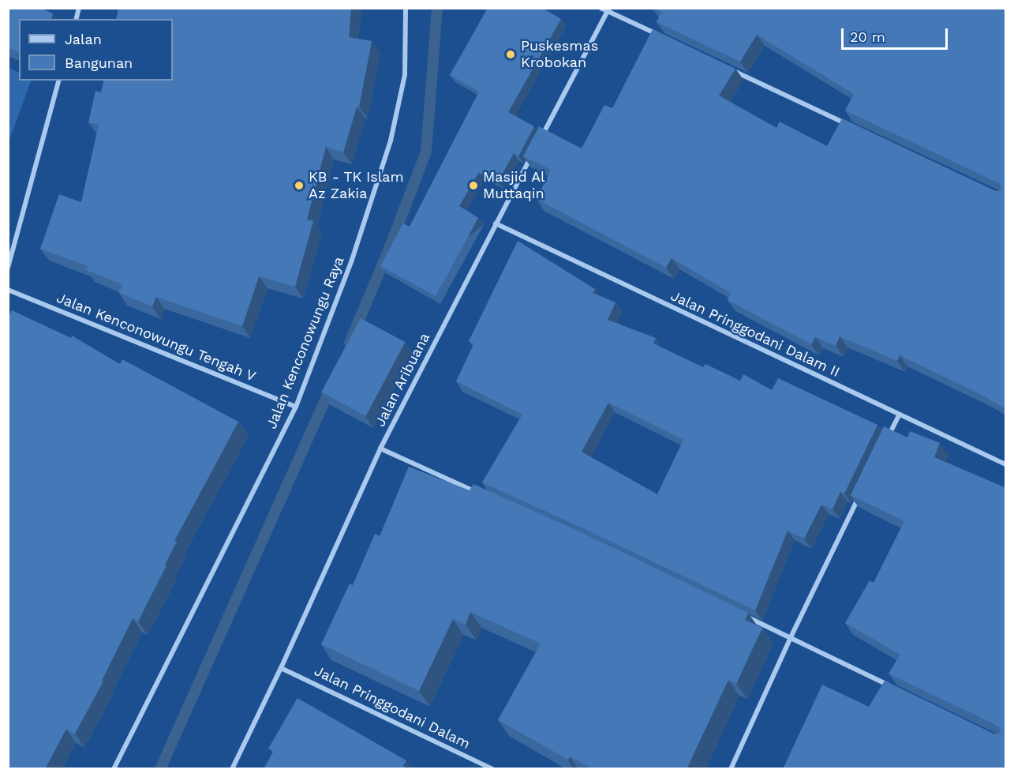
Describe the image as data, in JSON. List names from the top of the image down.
{
  "streets": {
    "street": [
      "Jalan Pringgodani Dalam II",
      "Jalan Kenconowungu Tengah V",
      "Jalan Kenconowungu Raya",
      "Jalan Aribuana",
      "Jalan Pringgodani Dalam"
    ]
  },
  "crossings": [
    ["Jalan Pringgodani Dalam II", "Jalan Aribuana"],
    ["Jalan Kenconowungu Tengah V", "Jalan Kenconowungu Raya"],
    ["Jalan Aribuana", "Jalan Pringgodani Dalam"]
  ],
  "places": ["Puskesmas Krobokan", "KB - TK Islam Az Zakia", "Masjid Al Muttaqin"],
  "legend": ["Jalan", "Bangunan"],
  "scale_bar": "20 m"
}
